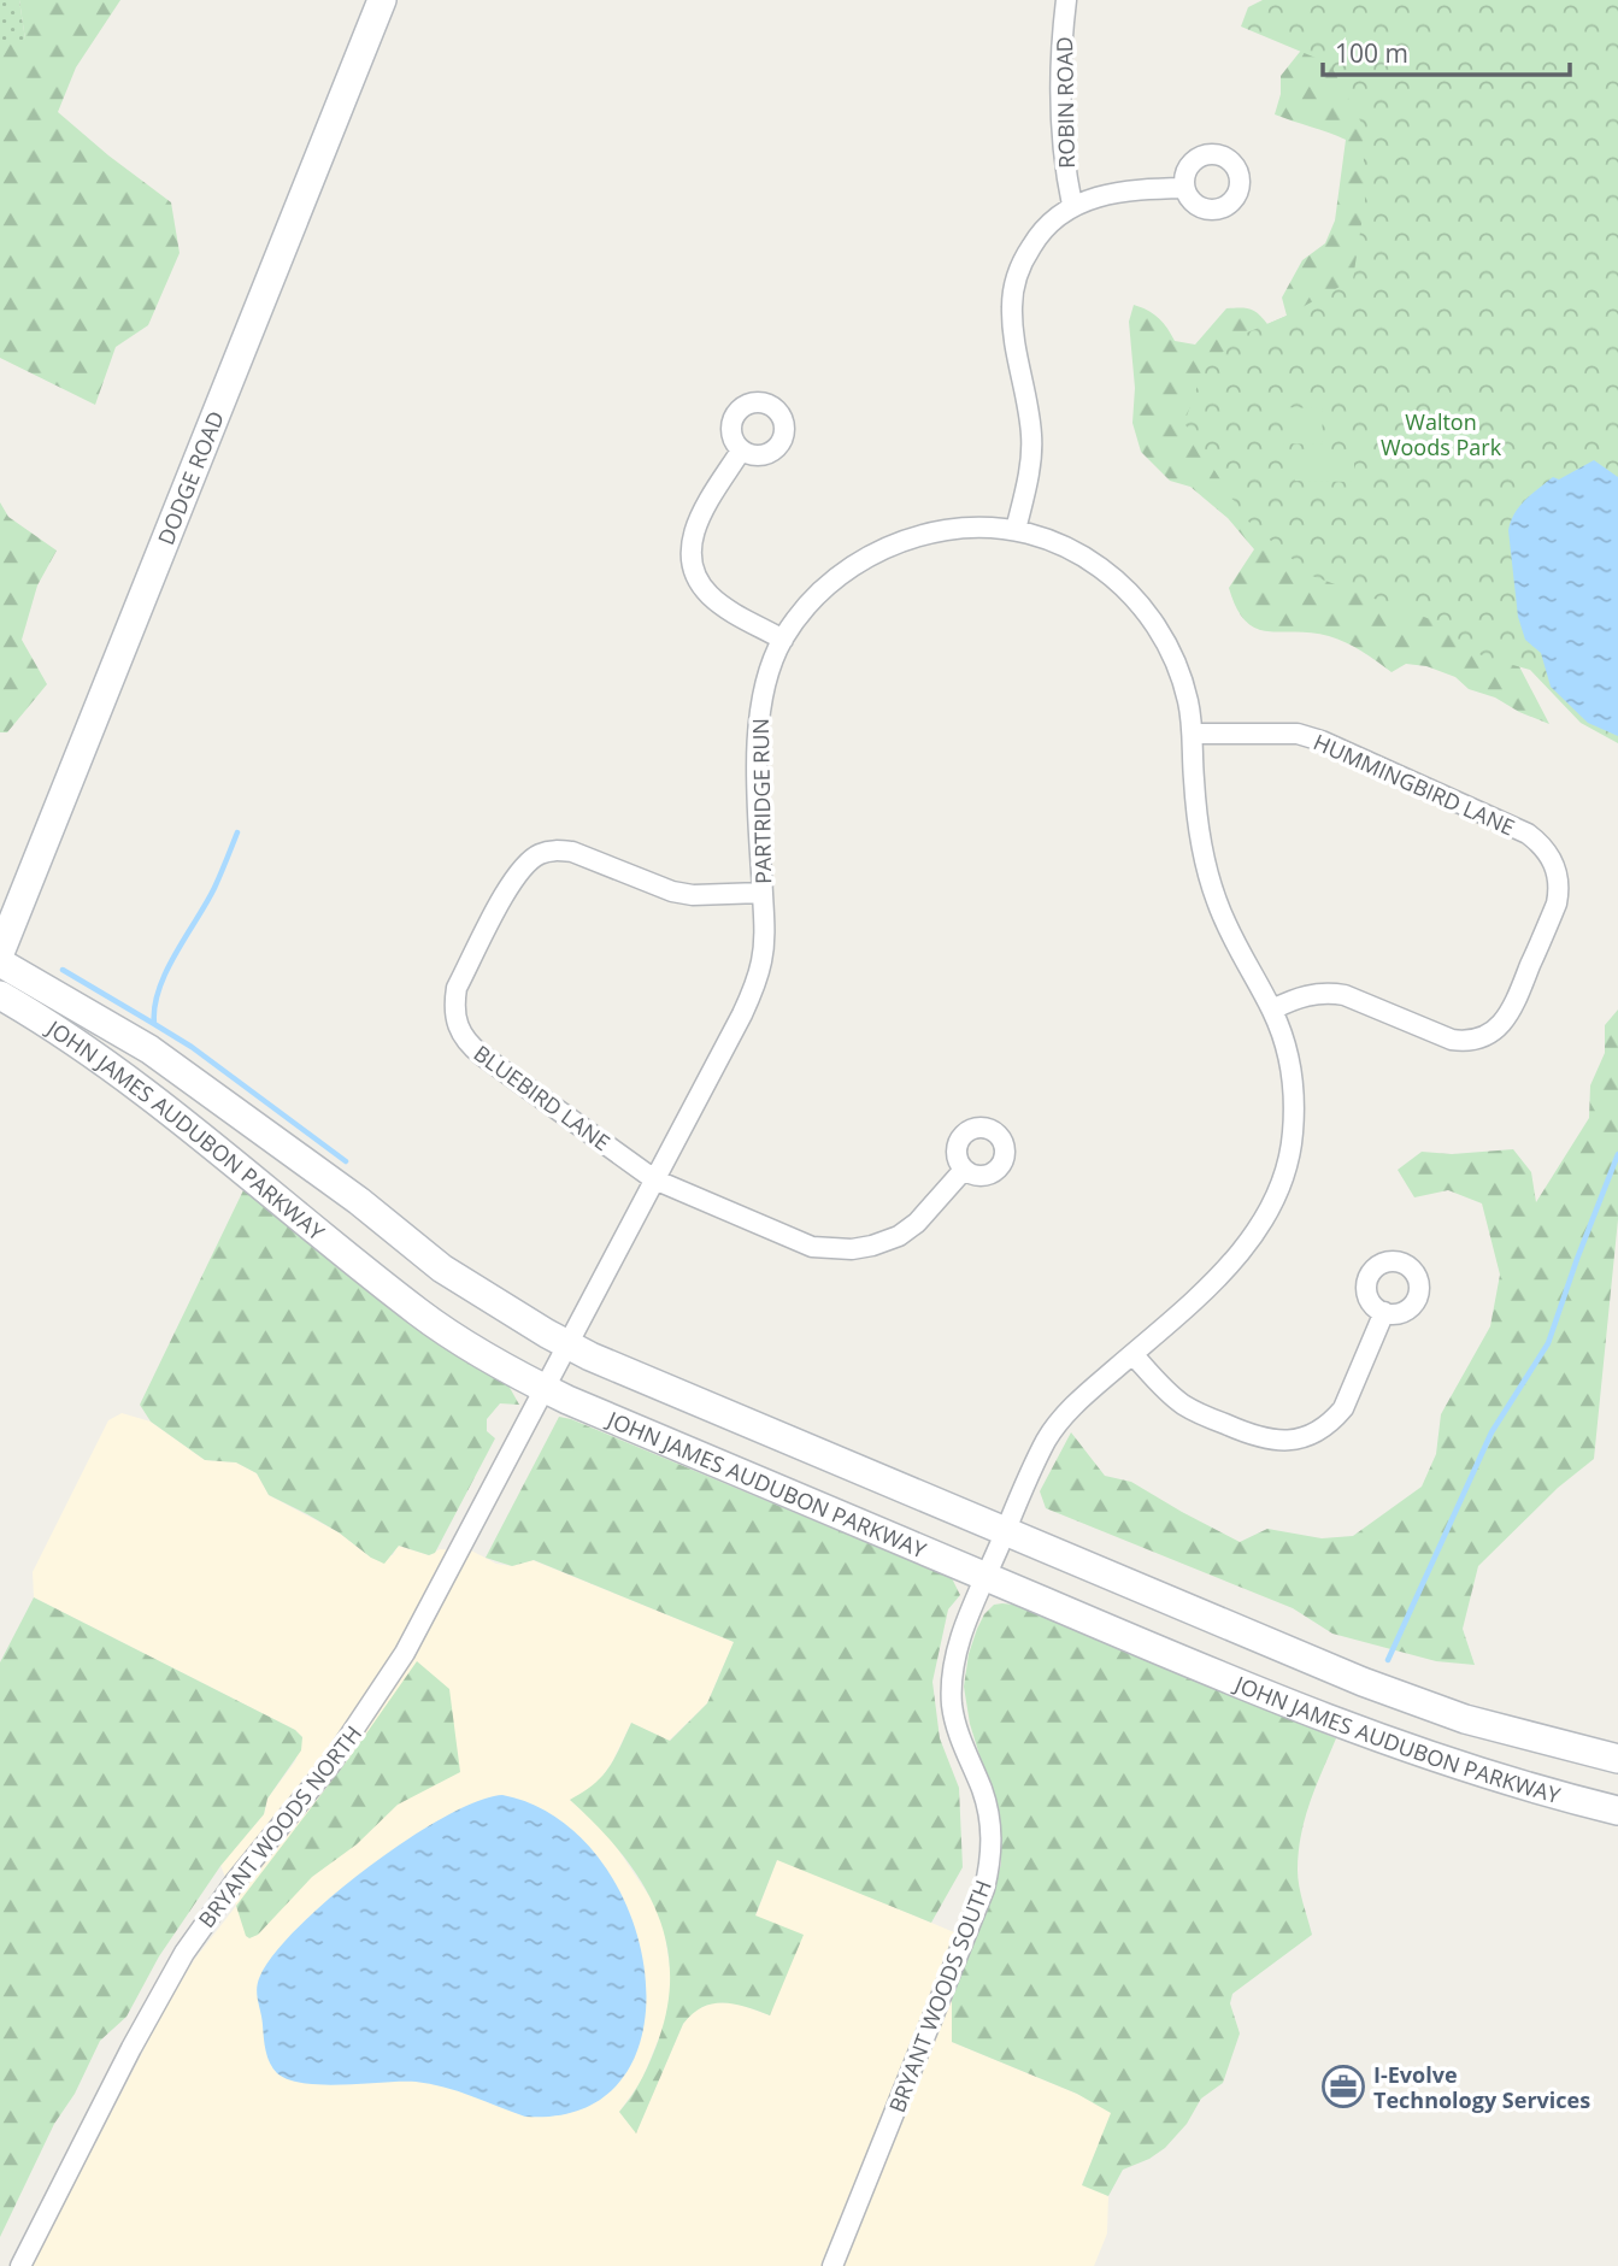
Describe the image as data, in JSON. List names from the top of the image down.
{
  "streets": {
    "main road": ["DODGE ROAD", "JOHN JAMES AUDUBON PARKWAY"],
    "street": [
      "ROBIN ROAD",
      "HUMMINGBIRD LANE",
      "PARTRIDGE RUN",
      "BLUEBIRD LANE",
      "BRYANT WOODS NORTH",
      "BRYANT WOODS SOUTH"
    ]
  },
  "crossings": [
    ["HUMMINGBIRD LANE", "PARTRIDGE RUN"],
    ["PARTRIDGE RUN", "BLUEBIRD LANE"],
    ["PARTRIDGE RUN", "JOHN JAMES AUDUBON PARKWAY"],
    ["PARTRIDGE RUN", "BRYANT WOODS NORTH"],
    ["PARTRIDGE RUN", "BRYANT WOODS SOUTH"],
    ["JOHN JAMES AUDUBON PARKWAY", "BRYANT WOODS NORTH"],
    ["JOHN JAMES AUDUBON PARKWAY", "BRYANT WOODS SOUTH"]
  ],
  "parks": ["Walton Woods Park"],
  "places": {
    "office": ["I-Evolve Technology Services"]
  },
  "scale_bar": "100 m"
}
